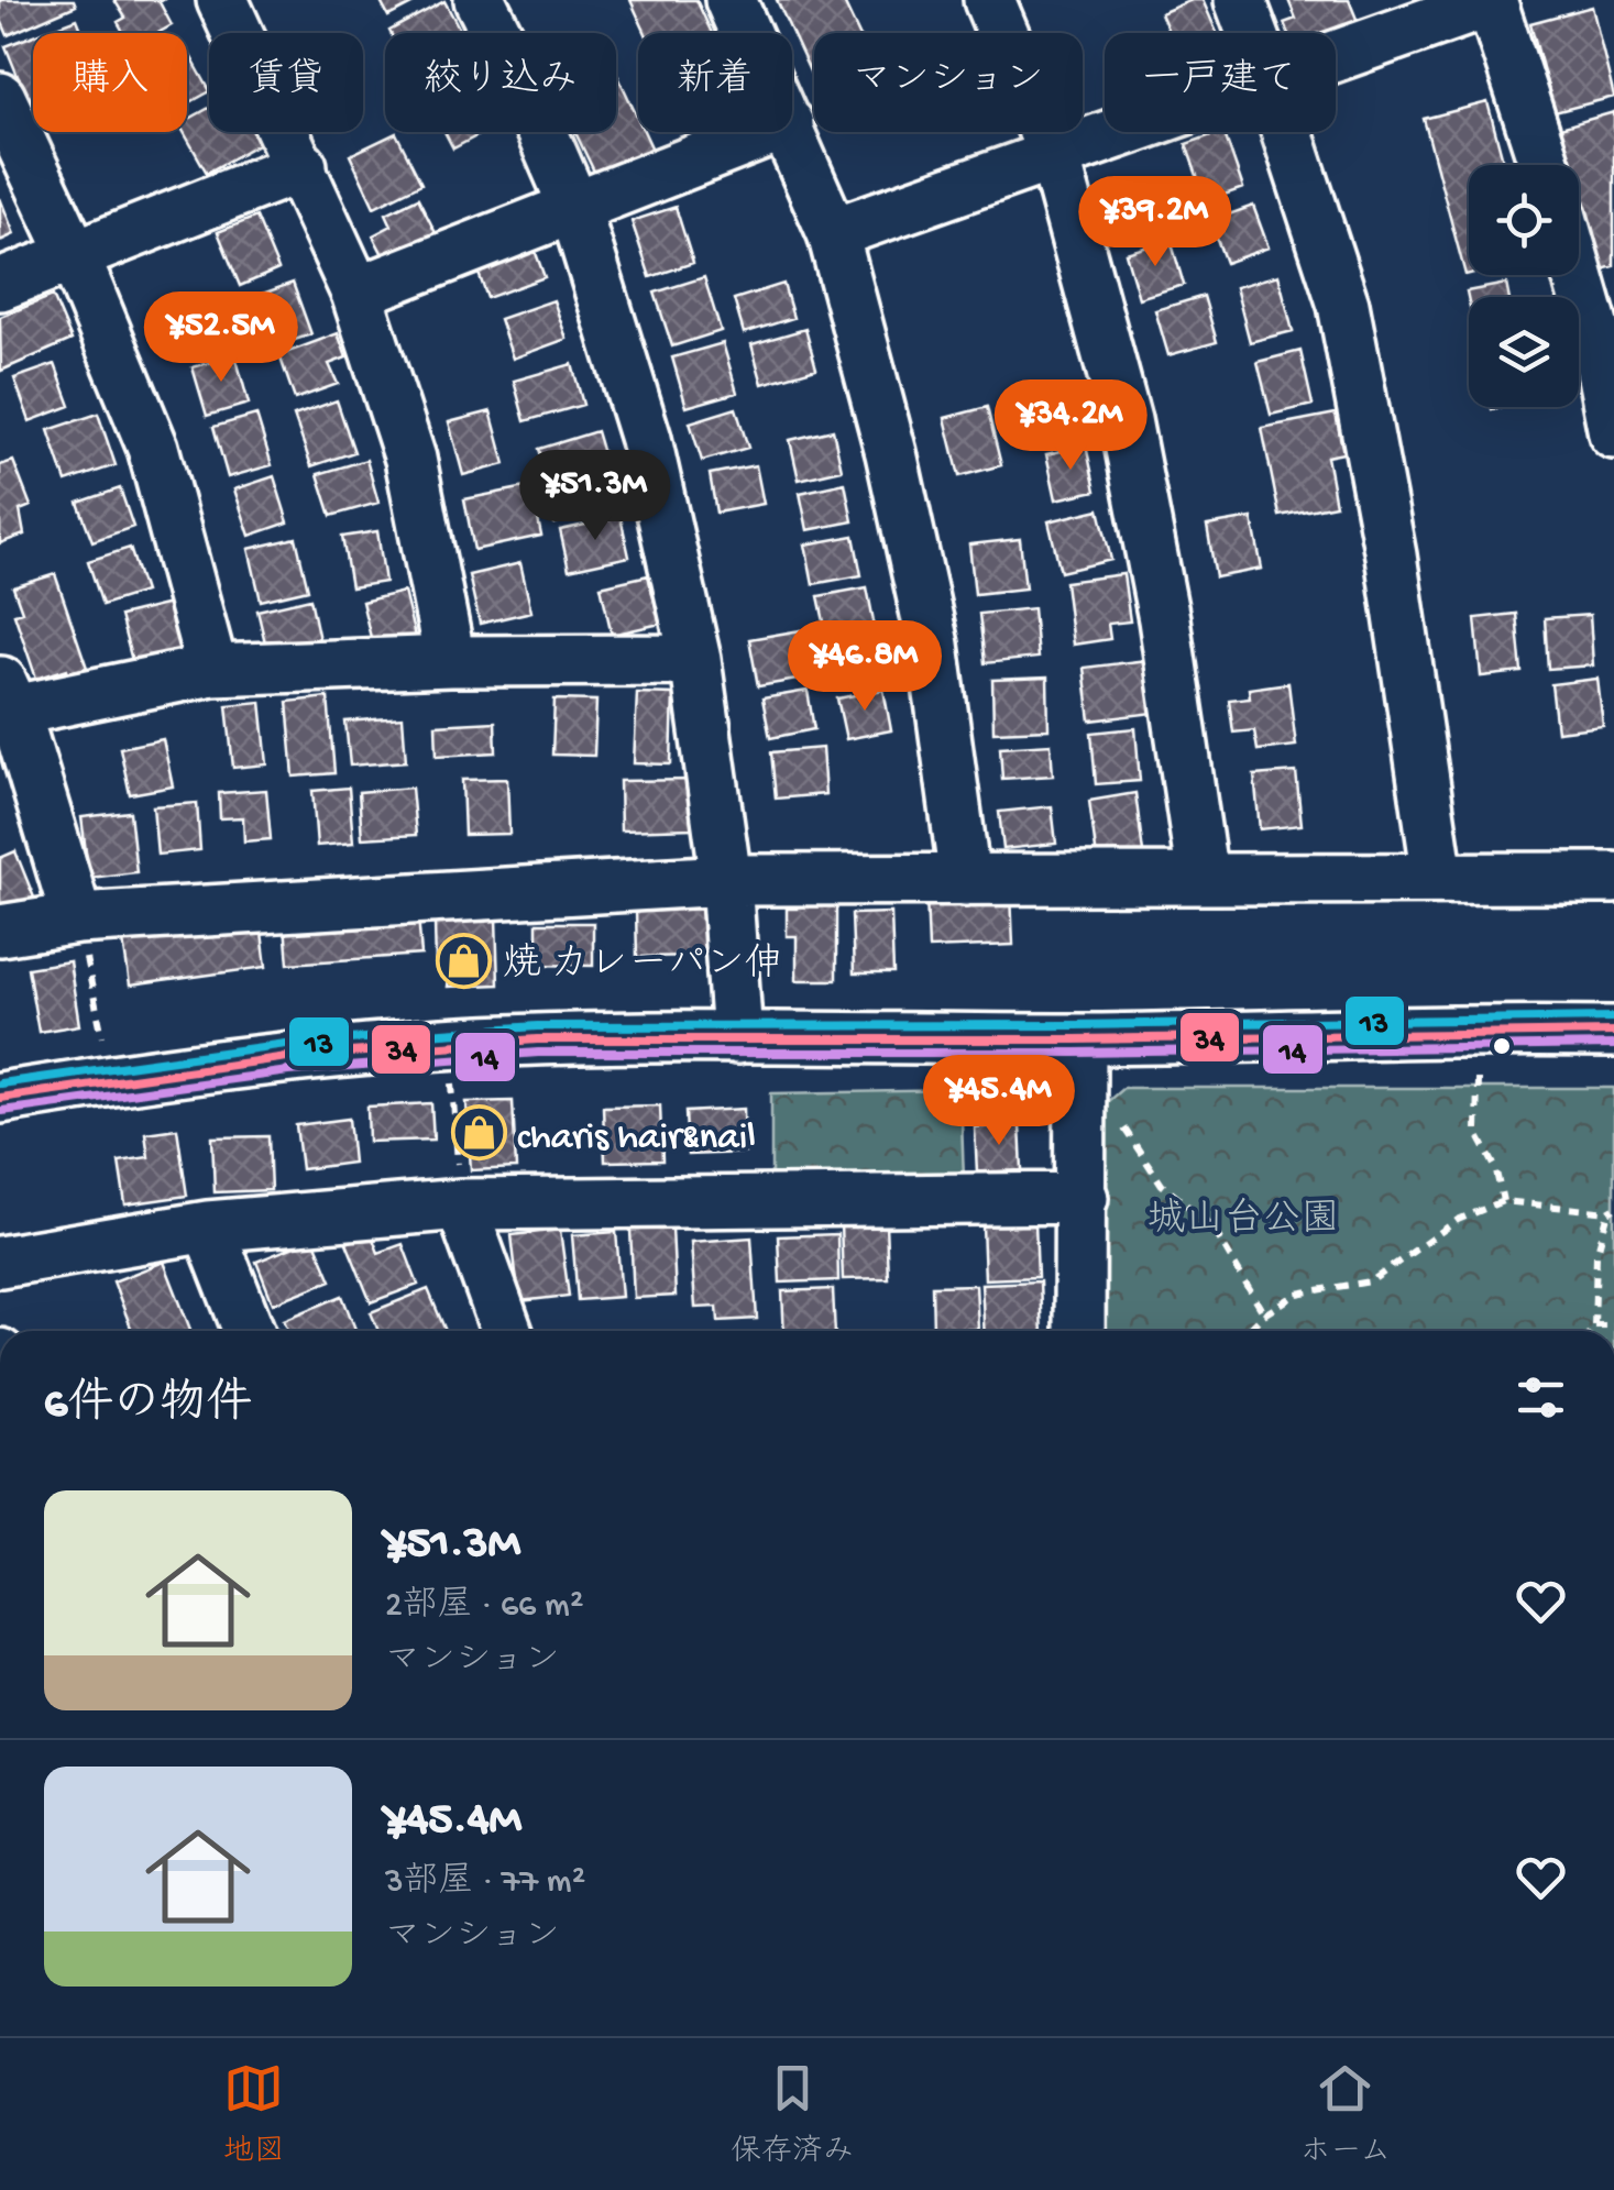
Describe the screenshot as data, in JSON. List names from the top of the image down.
{
  "parks": ["城山台公園"],
  "places": {
    "shop": ["焼 カレーパン伸", "charis hair&nail"]
  },
  "lines": ["transit line 13", "transit line 34", "transit line 14"],
  "page": {
    "chip": [
      "購入",
      "賃貸",
      "絞り込み",
      "新着",
      "マンション",
      "一戸建て"
    ],
    "price": [
      "¥39.2M",
      "¥52.5M",
      "¥34.2M",
      "¥51.3M",
      "¥46.8M",
      "¥45.4M"
    ],
    "heading": "6件の物件",
    "list": [
      {
        "name": "¥51.3M",
        "note": "2部屋 · 66 m² · マンション"
      },
      {
        "name": "¥45.4M",
        "note": "3部屋 · 77 m² · マンション"
      }
    ],
    "tabs": ["地図", "保存済み", "ホーム"]
  }
}
